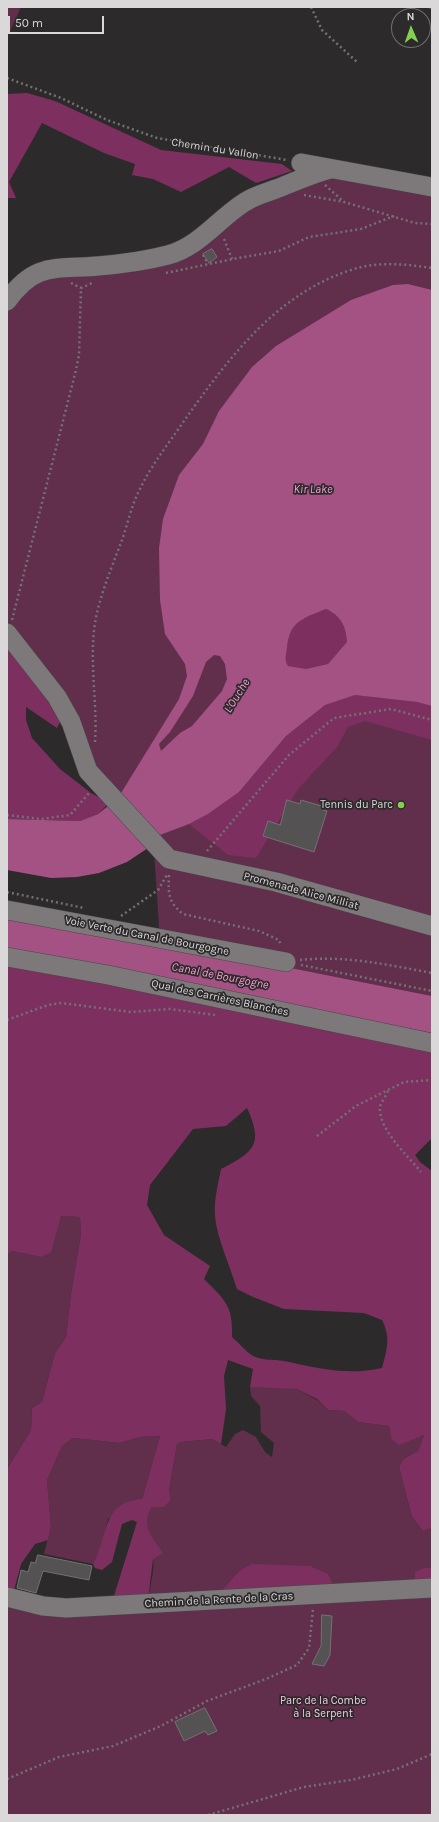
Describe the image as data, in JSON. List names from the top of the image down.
{
  "streets": {
    "street": [
      "Promenade Alice Milliat",
      "Voie Verte du Canal de Bourgogne",
      "Quai des Carrières Blanches",
      "Chemin de la Rente de la Cras"
    ],
    "path": ["Chemin du Vallon"]
  },
  "water": ["Kir Lake", "L'Ouche", "Canal de Bourgogne"],
  "parks": ["Parc de la Combe à la Serpent"],
  "places": ["Tennis du Parc"],
  "scale_bar": "50 m",
  "north": "top"
}
